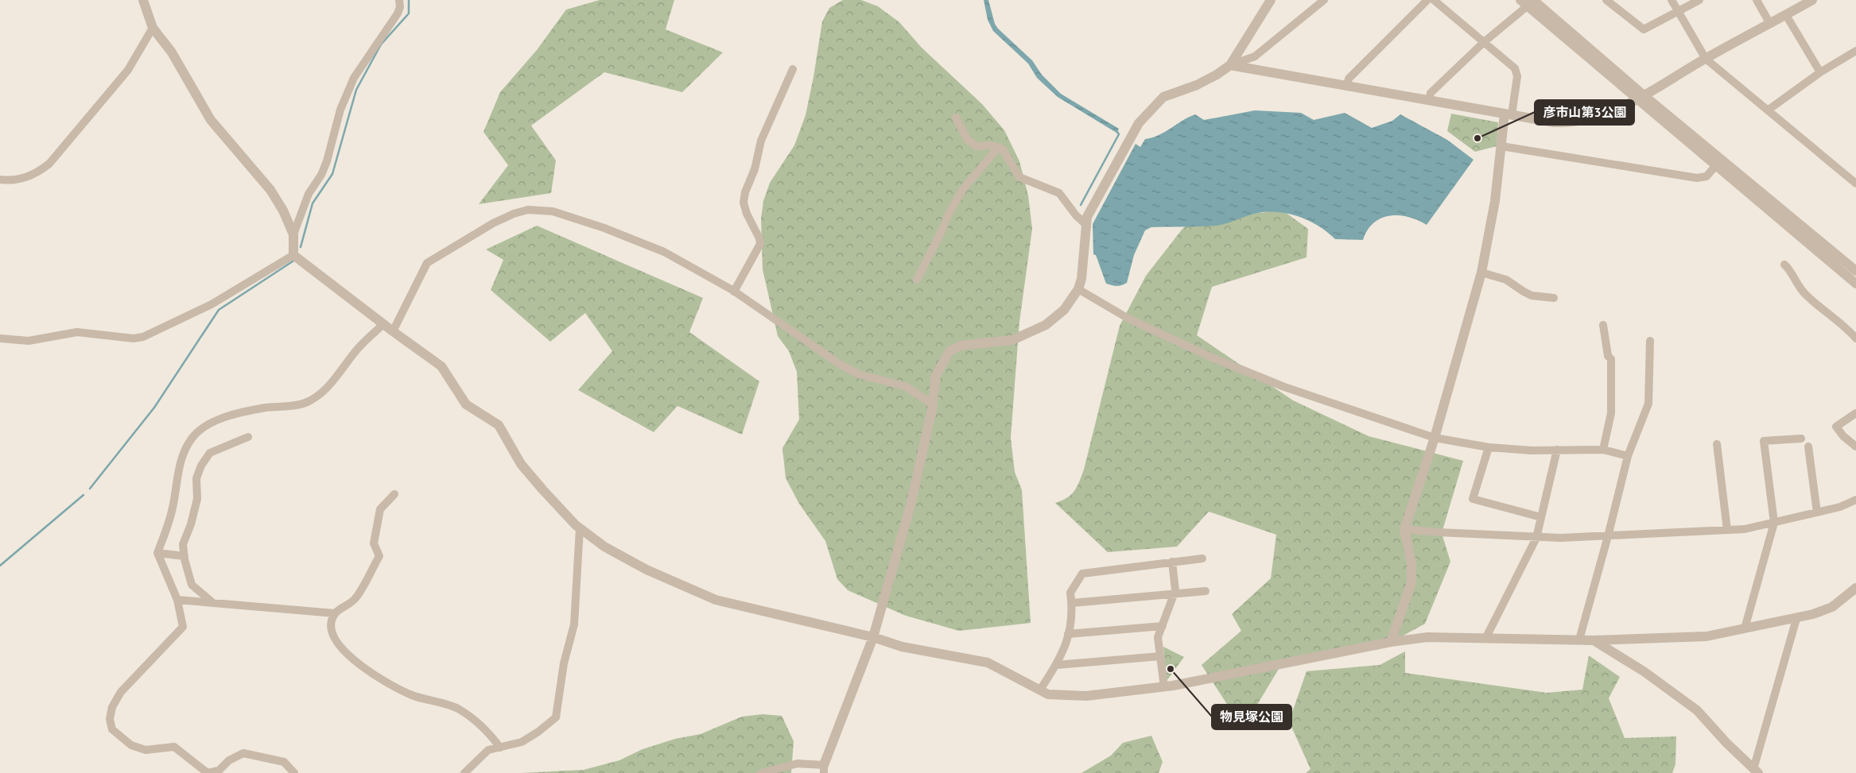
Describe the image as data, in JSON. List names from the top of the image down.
{
  "places": ["彦市山第3公園", "物見塚公園"]
}
